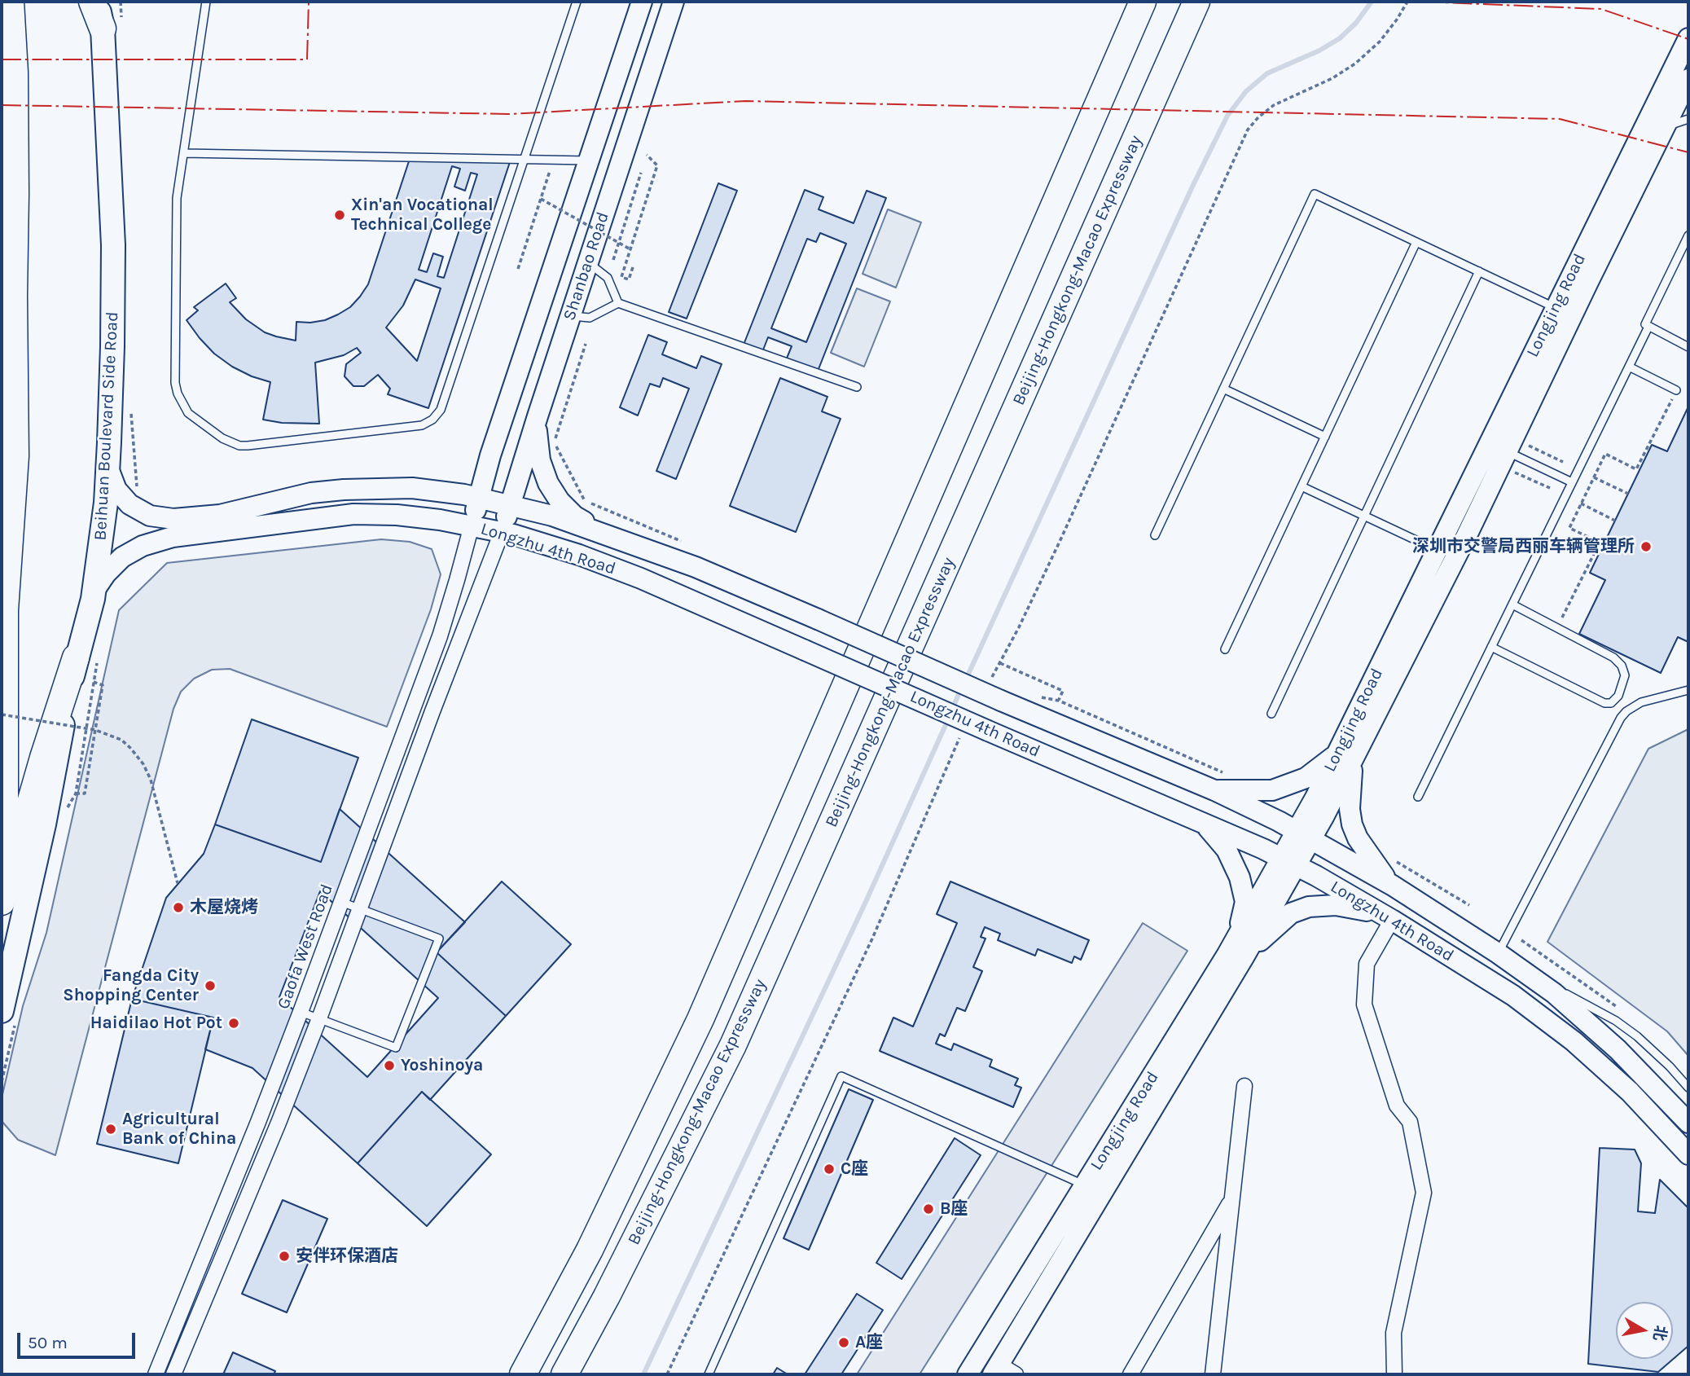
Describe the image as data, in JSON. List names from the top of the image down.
{
  "streets": {
    "highway": ["Beijing-Hongkong-Macao Expressway"],
    "main road": [
      "Shanbao Road",
      "Longjing Road",
      "Beihuan Boulevard Side Road",
      "Longzhu 4th Road"
    ],
    "street": ["Gaofa West Road"]
  },
  "crossings": [
    ["Shanbao Road", "Longzhu 4th Road"],
    ["Shanbao Road", "Gaofa West Road"],
    ["Longjing Road", "Longzhu 4th Road"],
    ["Beihuan Boulevard Side Road", "Longzhu 4th Road"],
    ["Longzhu 4th Road", "Gaofa West Road"]
  ],
  "places": [
    "Xin'an Vocational Technical College",
    "深圳市交警局西丽车辆管理所",
    "木屋烧烤",
    "Fangda City Shopping Center",
    "Haidilao Hot Pot",
    "Yoshinoya",
    "Agricultural Bank of China",
    "C座",
    "B座",
    "安伴环保酒店",
    "A座"
  ],
  "scale_bar": "50 m",
  "north": "right"
}
